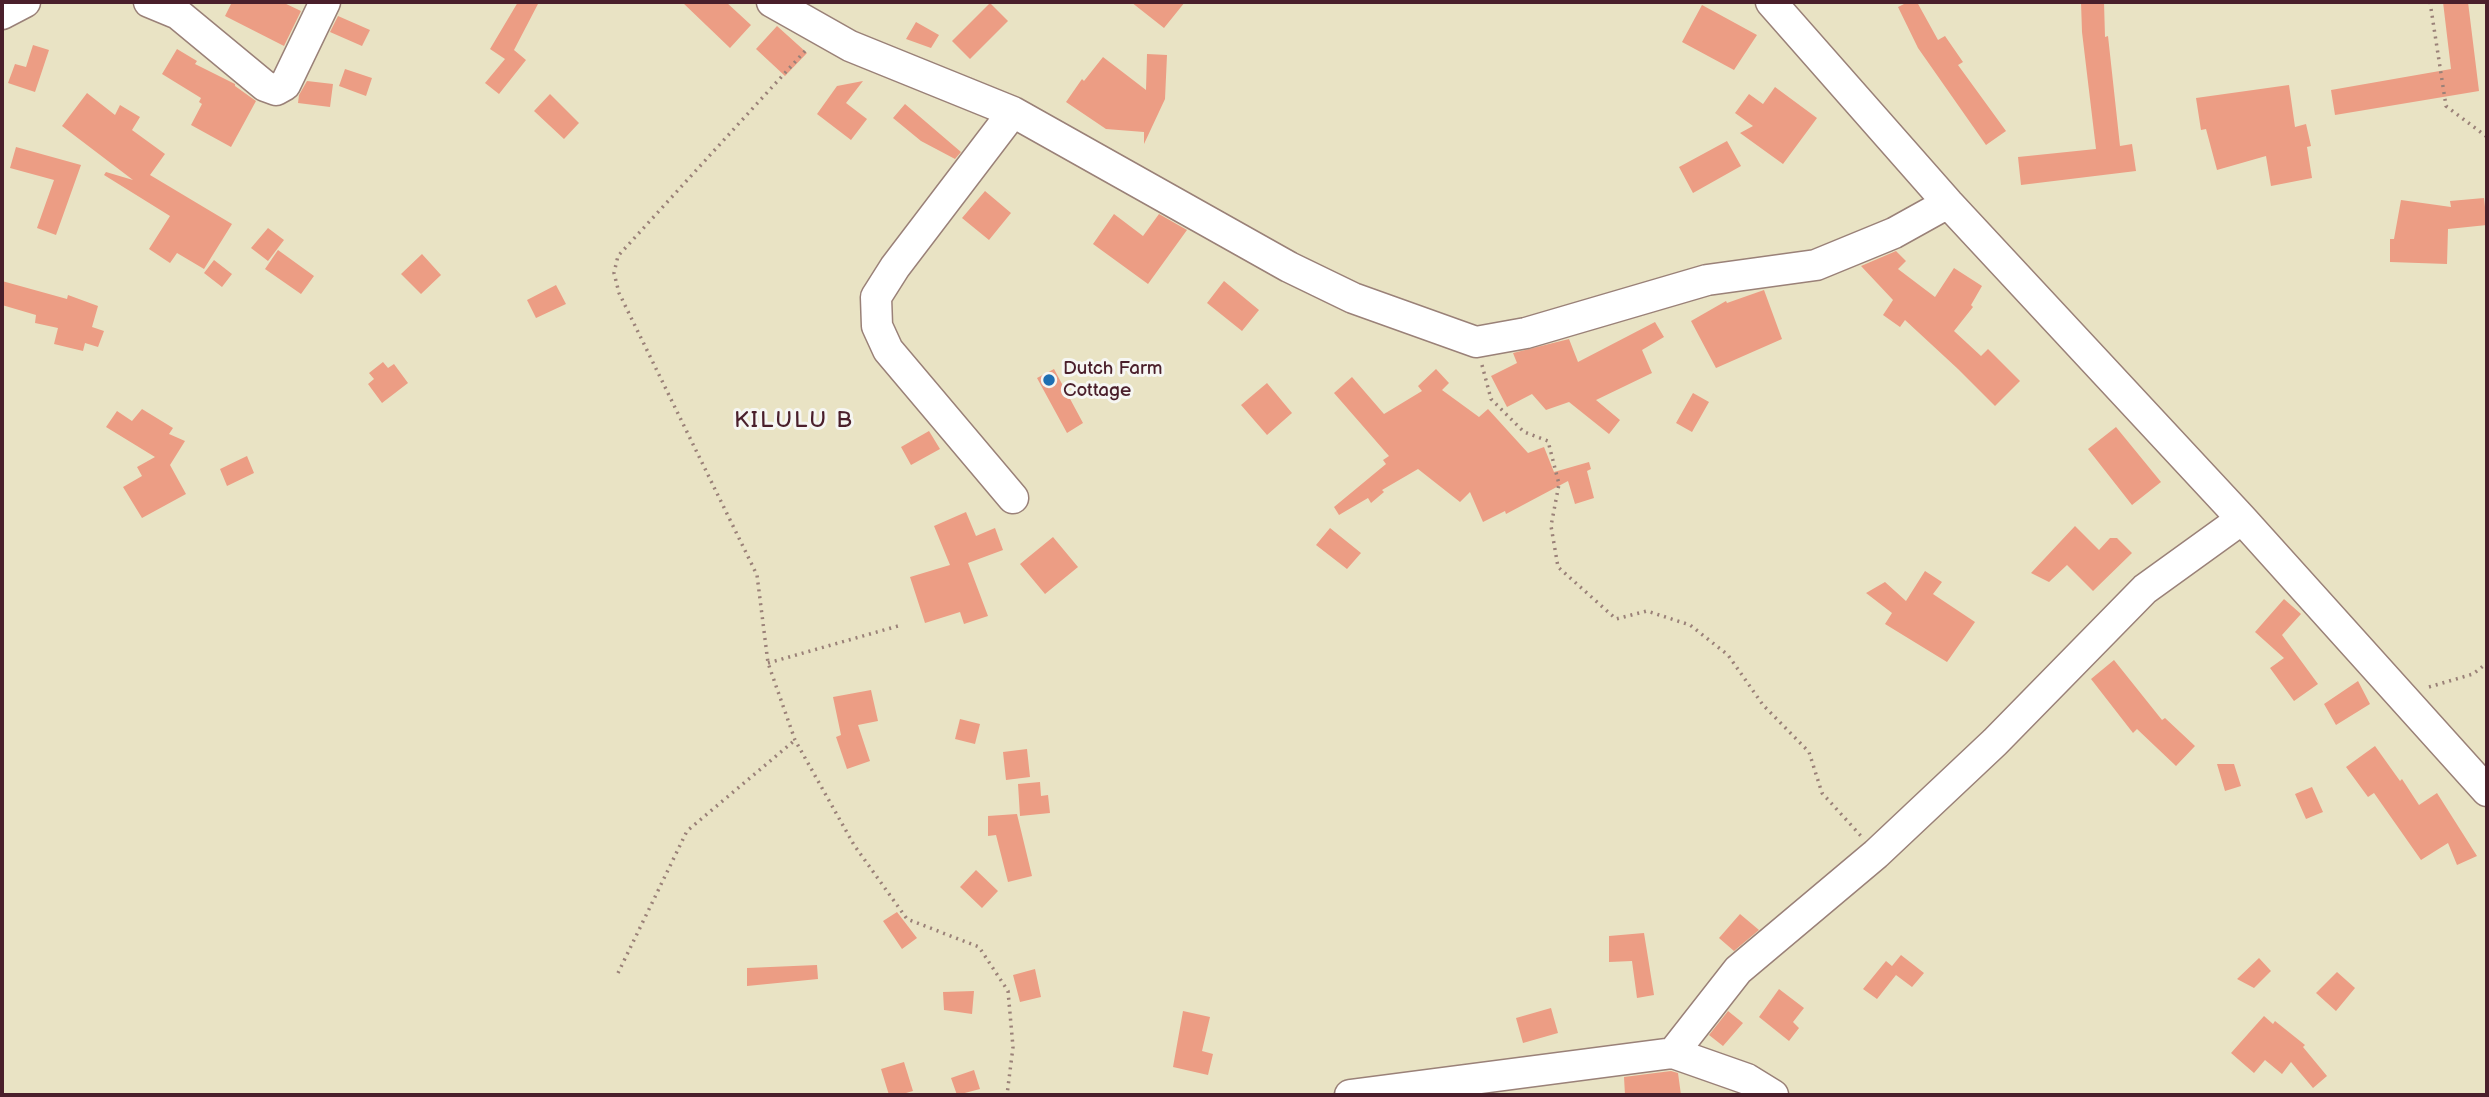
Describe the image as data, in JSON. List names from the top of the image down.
{
  "districts": ["KILULU B"],
  "places": ["Dutch Farm Cottage"]
}
